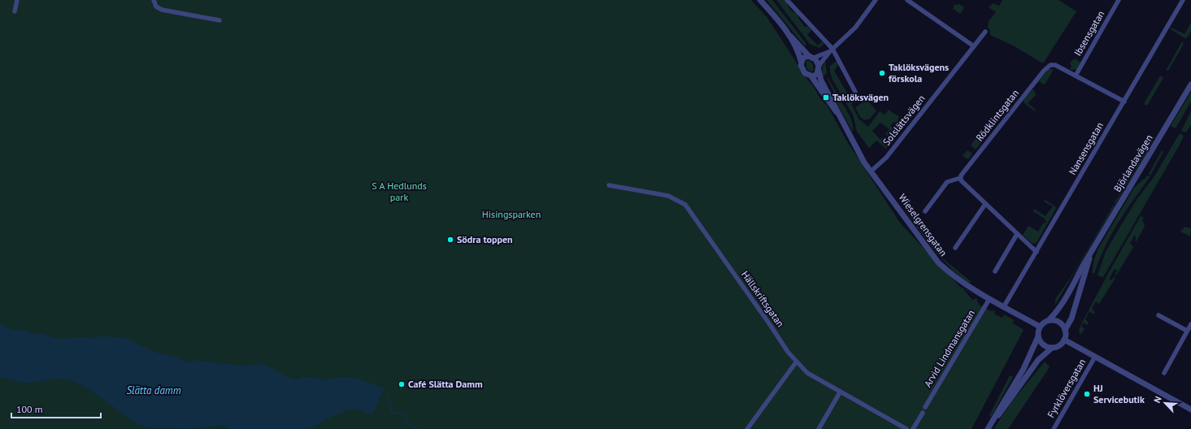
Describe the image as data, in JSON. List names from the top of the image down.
{
  "streets": {
    "street": [
      "Ibsensgatan",
      "Rödklintsgatan",
      "Solslättsvägen",
      "Nansensgatan",
      "Björlandavägen",
      "Wieselgrensgatan",
      "Hällskriftsgatan",
      "Arvid Lindmansgatan",
      "Fyrklöversgatan"
    ]
  },
  "crossings": [
    ["Ibsensgatan", "Rödklintsgatan"],
    ["Solslättsvägen", "Wieselgrensgatan"],
    ["Nansensgatan", "Wieselgrensgatan"],
    ["Björlandavägen", "Wieselgrensgatan"],
    ["Wieselgrensgatan", "Arvid Lindmansgatan"]
  ],
  "water": ["Slätta damm"],
  "parks": ["S A Hedlunds park", "Hisingsparken"],
  "places": {
    "other": [
      "Taklöksvägens förskola",
      "Södra toppen",
      "Café Slätta Damm",
      "HJ Servicebutik"
    ],
    "transit": ["Taklöksvägen"]
  },
  "scale_bar": "100 m",
  "north": "top left"
}
